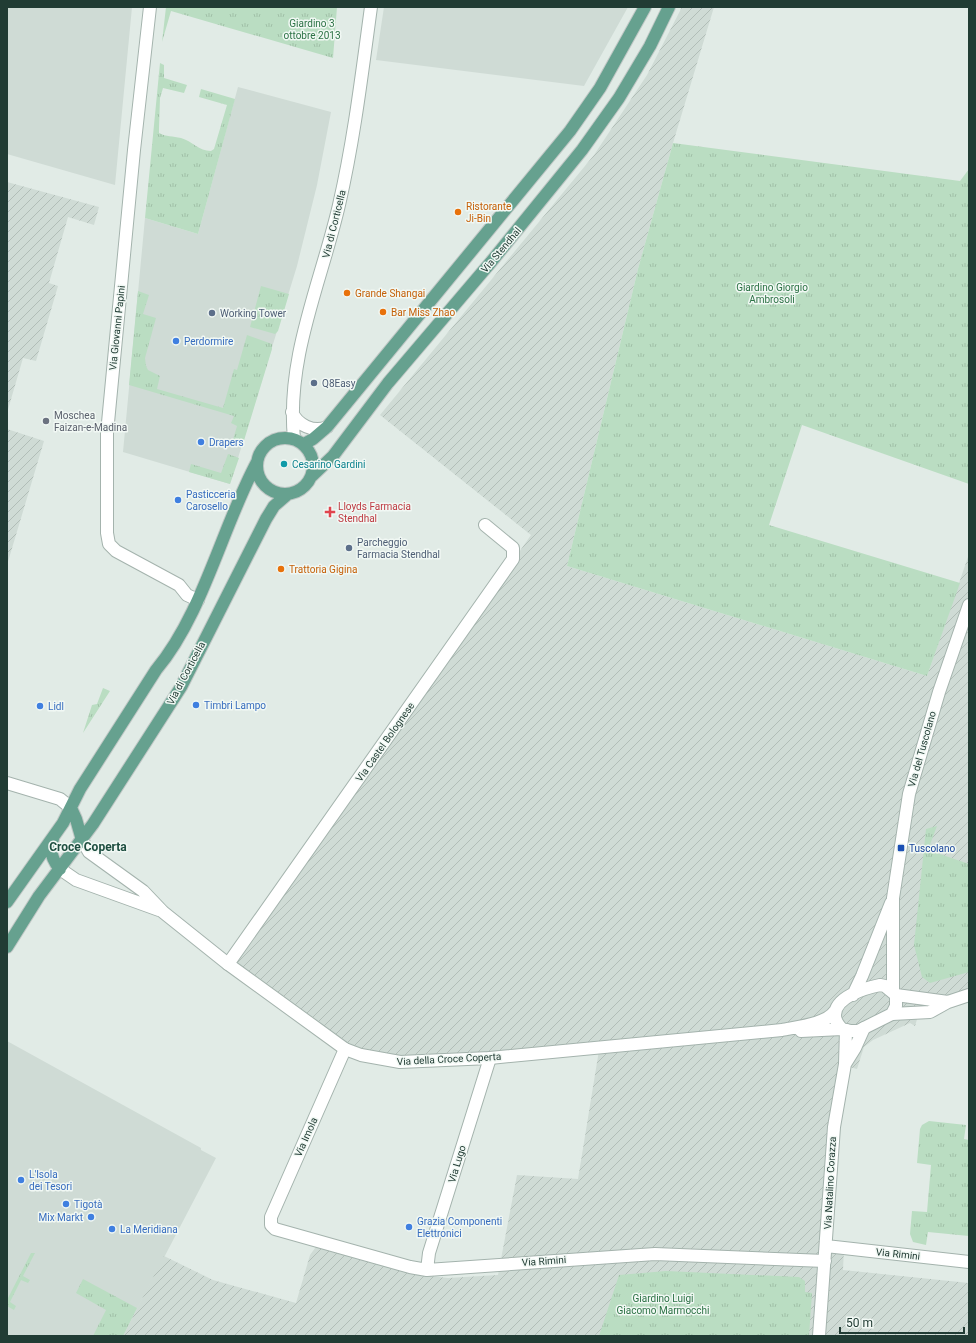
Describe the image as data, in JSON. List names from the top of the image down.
{
  "streets": {
    "main road": ["Via di Corticella", "Via Stendhal"],
    "street": [
      "Via Giovanni Papini",
      "Via Castel Bolognese",
      "Via del Tuscolano",
      "Via della Croce Coperta",
      "Via Imola",
      "Via Lugo",
      "Via Natalino Corazza",
      "Via Rimini"
    ]
  },
  "crossings": [
    ["Via di Corticella", "Via Stendhal"],
    ["Via di Corticella", "Via della Croce Coperta"],
    ["Via Castel Bolognese", "Via della Croce Coperta"],
    ["Via del Tuscolano", "Via della Croce Coperta"],
    ["Via della Croce Coperta", "Via Imola"],
    ["Via della Croce Coperta", "Via Lugo"],
    ["Via della Croce Coperta", "Via Natalino Corazza"],
    ["Via Imola", "Via Rimini"],
    ["Via Lugo", "Via Rimini"],
    ["Via Natalino Corazza", "Via Rimini"]
  ],
  "districts": ["Croce Coperta"],
  "parks": ["Giardino 3 ottobre 2013", "Giardino Giorgio Ambrosoli", "Giardino Luigi Giacomo Marmocchi"],
  "places": {
    "other": [
      "Ristorante Ji-Bin",
      "Grande Shangai",
      "Bar Miss Zhao",
      "Working Tower",
      "Perdormire",
      "Q8Easy",
      "Moschea Faizan-e-Madina",
      "Drapers",
      "Cesarino Gardini",
      "Pasticceria Carosello",
      "Parcheggio Farmacia Stendhal",
      "Trattoria Gigina",
      "Timbri Lampo",
      "Lidl",
      "L'Isola dei Tesori",
      "Tigotà",
      "Mix Markt",
      "Grazia Componenti Elettronici",
      "La Meridiana"
    ],
    "health": ["Lloyds Farmacia Stendhal"],
    "transit": ["Tuscolano"]
  },
  "scale_bar": "50 m"
}
